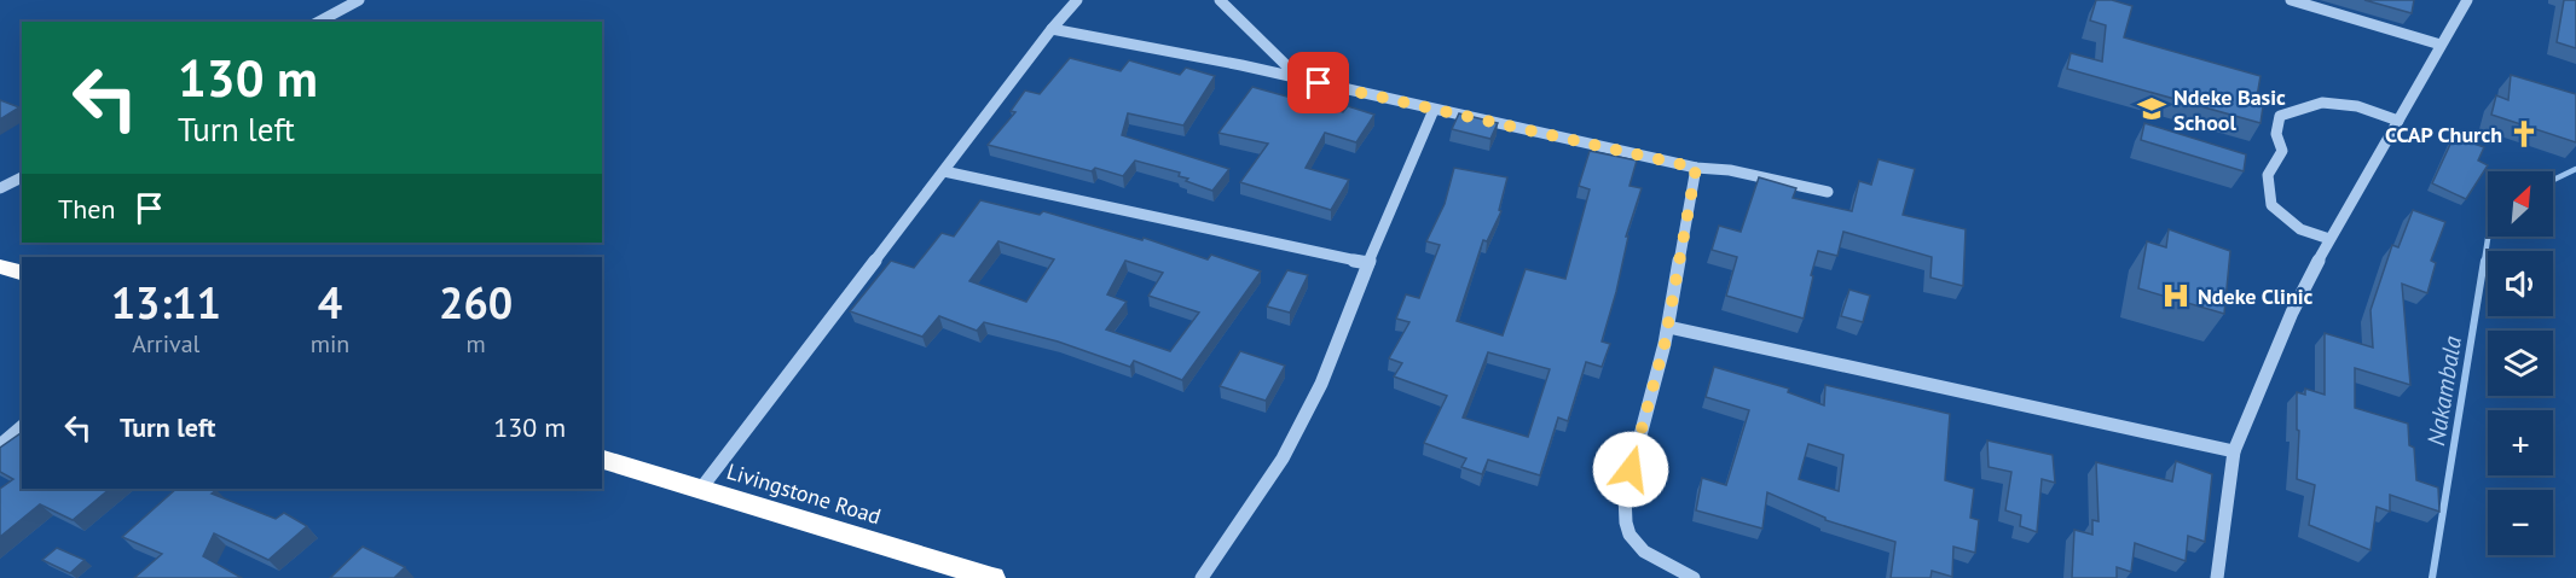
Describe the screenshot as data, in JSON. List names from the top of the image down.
{
  "streets": {
    "highway": ["Livingstone Road"]
  },
  "water": ["Nakambala"],
  "places": {
    "school or university": ["Ndeke Basic School"],
    "church": ["CCAP Church"],
    "hospital": ["Ndeke Clinic"]
  },
  "north": "top right",
  "page": {
    "turn": ["130 m", "Turn left"],
    "map_buttons": ["+", "−"],
    "then": "Then",
    "eta": [
      "13:11",
      "Arrival",
      "4",
      "min",
      "260",
      "m"
    ],
    "list": [
      {
        "name": "Turn left",
        "value": "130 m"
      }
    ]
  }
}
